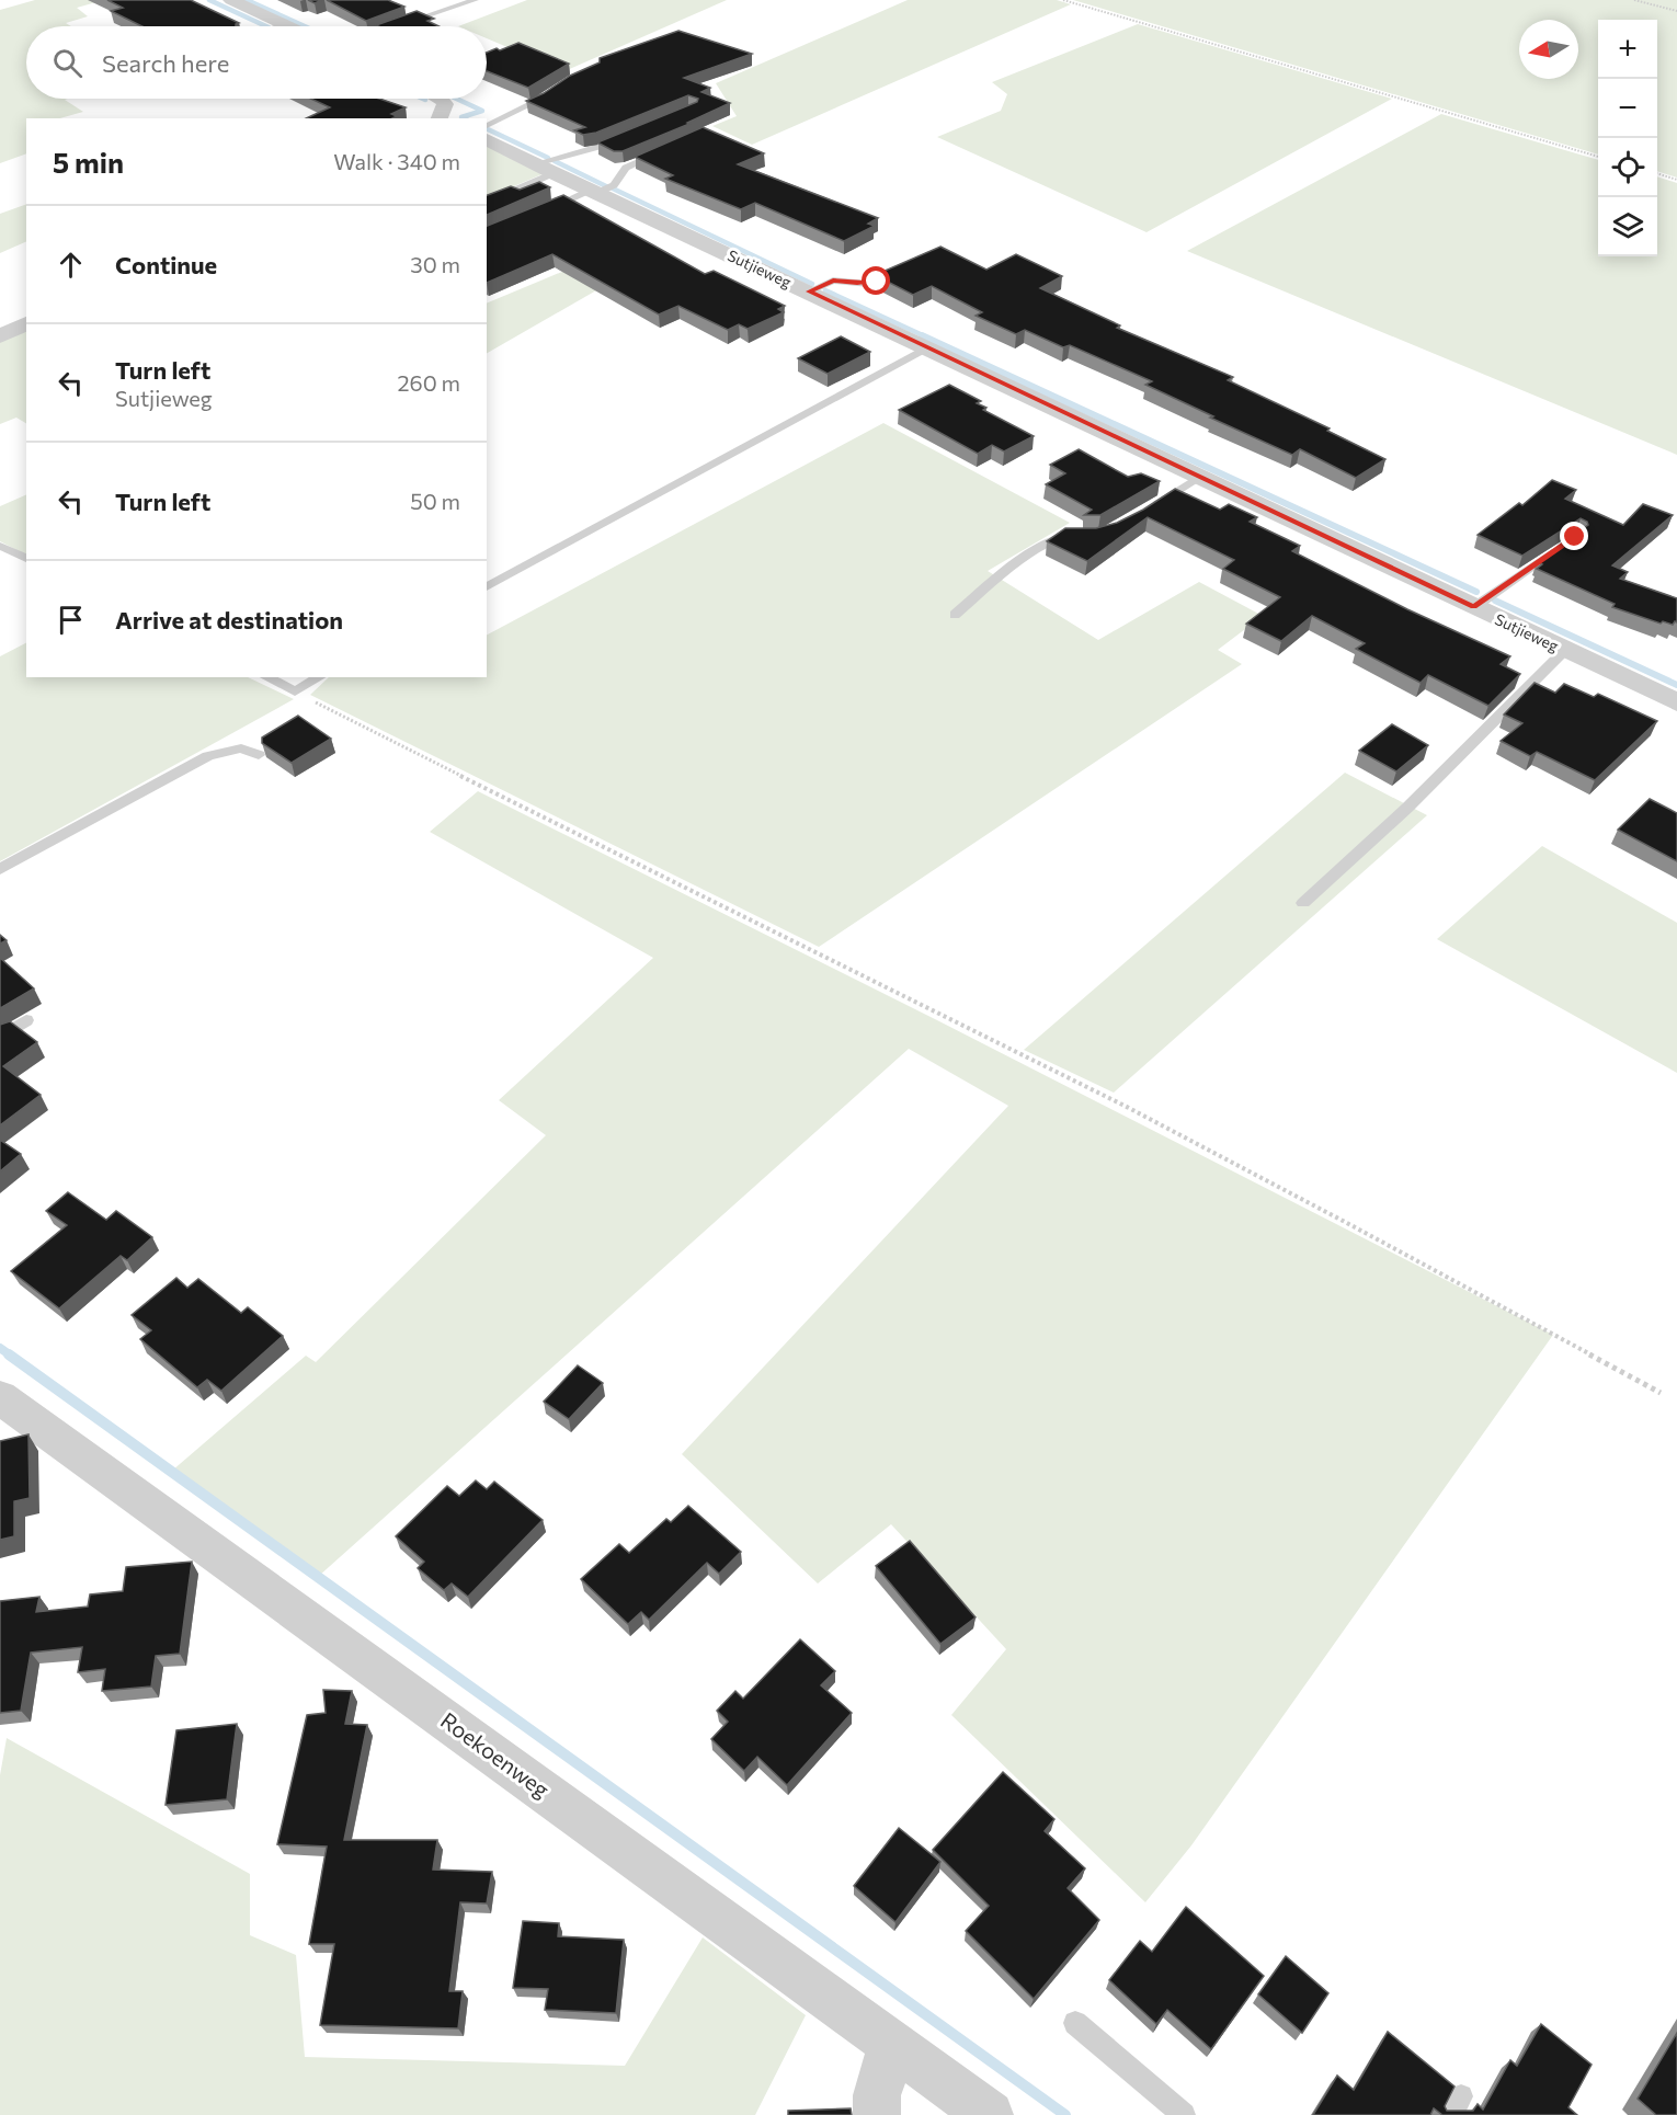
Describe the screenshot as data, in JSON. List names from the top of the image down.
{
  "streets": {
    "street": ["Sutjieweg", "Roekoenweg"]
  },
  "north": "left",
  "page": {
    "map_buttons": ["+", "−"],
    "search": "Search here",
    "heading": ["5 min", "Walk · 340 m"],
    "list": [
      ["Continue", "30 m"],
      ["Turn left", "Sutjieweg", "260 m"],
      ["Turn left", "50 m"],
      "Arrive at destination"
    ]
  }
}
